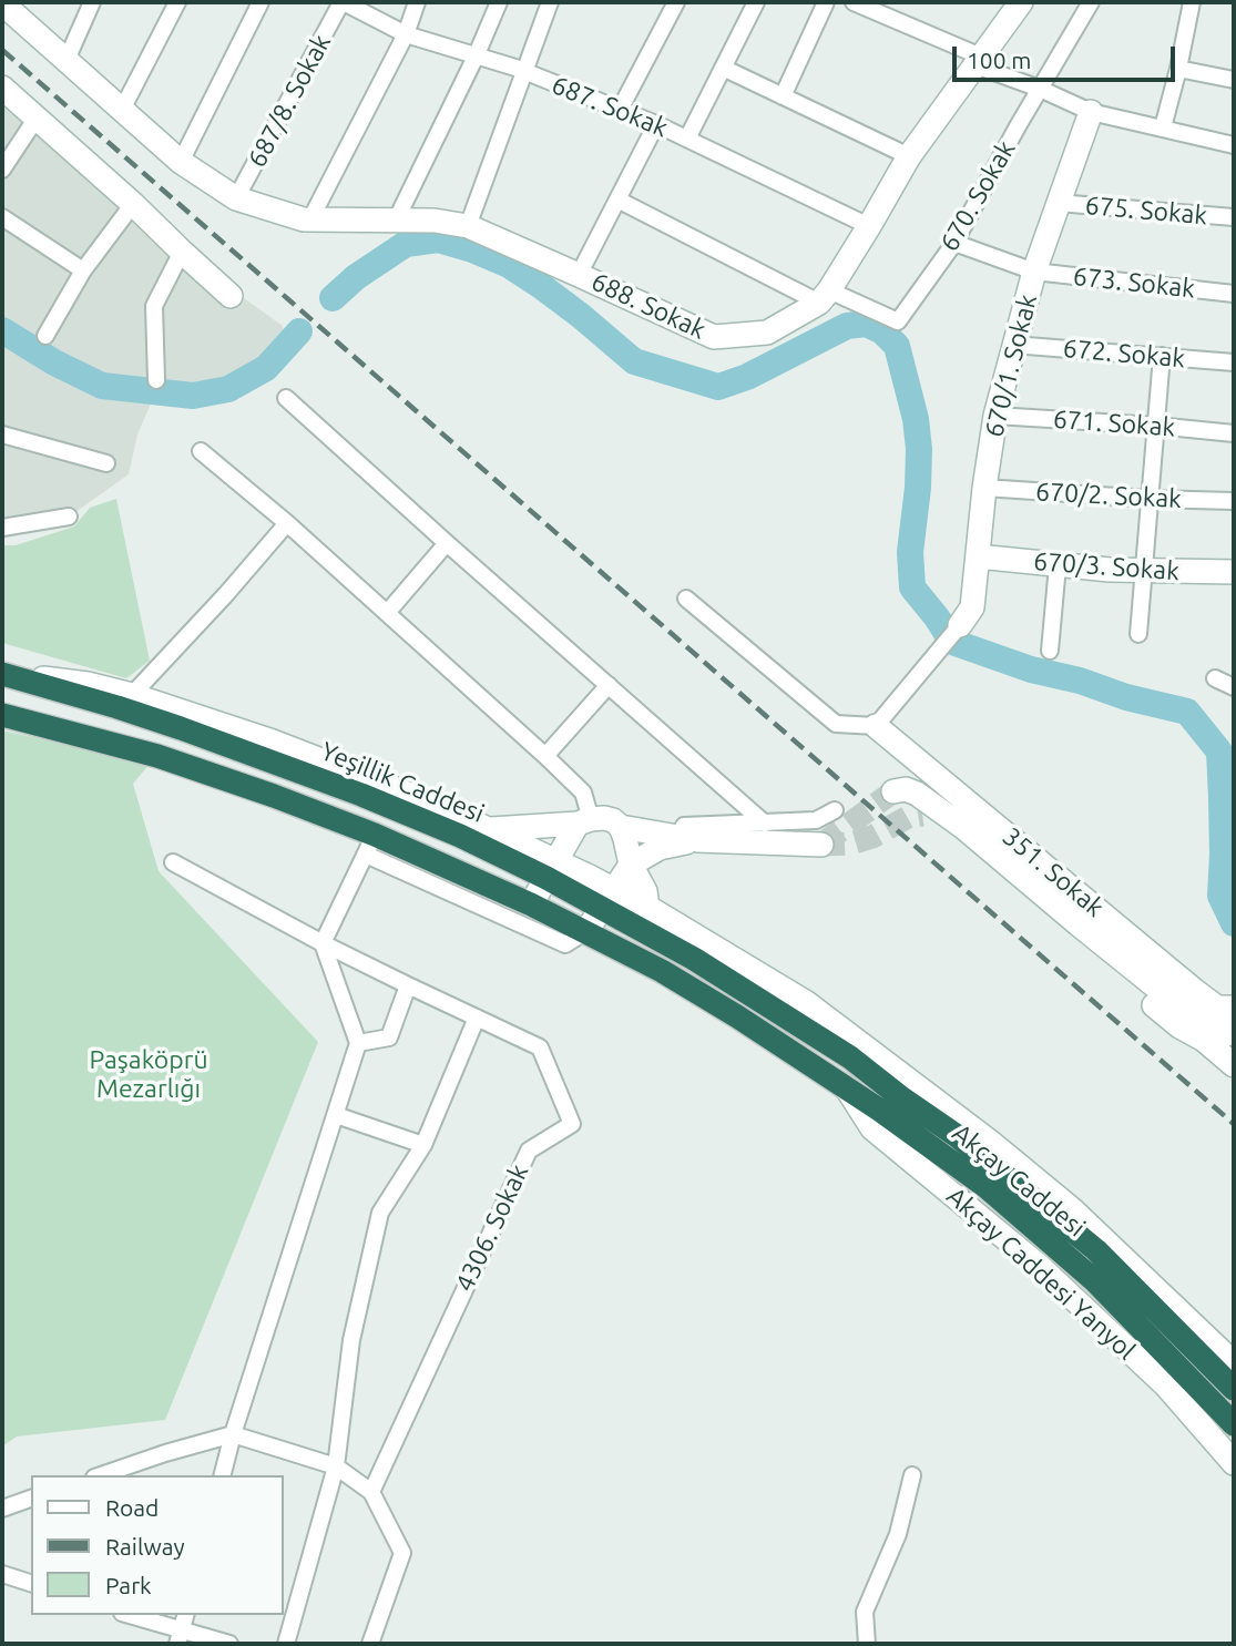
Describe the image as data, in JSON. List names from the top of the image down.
{
  "streets": {
    "highway": ["Yeşillik Caddesi", "Akçay Caddesi"],
    "street": [
      "687/8. Sokak",
      "687. Sokak",
      "670. Sokak",
      "675. Sokak",
      "673. Sokak",
      "688. Sokak",
      "672. Sokak",
      "670/1. Sokak",
      "671. Sokak",
      "670/2. Sokak",
      "670/3. Sokak",
      "351. Sokak",
      "4306. Sokak",
      "Akçay Caddesi Yanyol"
    ]
  },
  "crossings": [
    ["687/8. Sokak", "687. Sokak"],
    ["687/8. Sokak", "688. Sokak"],
    ["687. Sokak", "688. Sokak"],
    ["670. Sokak", "673. Sokak"],
    ["670. Sokak", "688. Sokak"],
    ["675. Sokak", "670/1. Sokak"],
    ["673. Sokak", "670/1. Sokak"],
    ["672. Sokak", "670/1. Sokak"],
    ["670/1. Sokak", "671. Sokak"],
    ["670/1. Sokak", "670/2. Sokak"],
    ["670/1. Sokak", "670/3. Sokak"],
    ["Yeşillik Caddesi", "Akçay Caddesi"],
    ["Akçay Caddesi", "Akçay Caddesi Yanyol"]
  ],
  "parks": ["Paşaköprü Mezarlığı"],
  "legend": ["Road", "Railway", "Park"],
  "scale_bar": "100 m"
}
